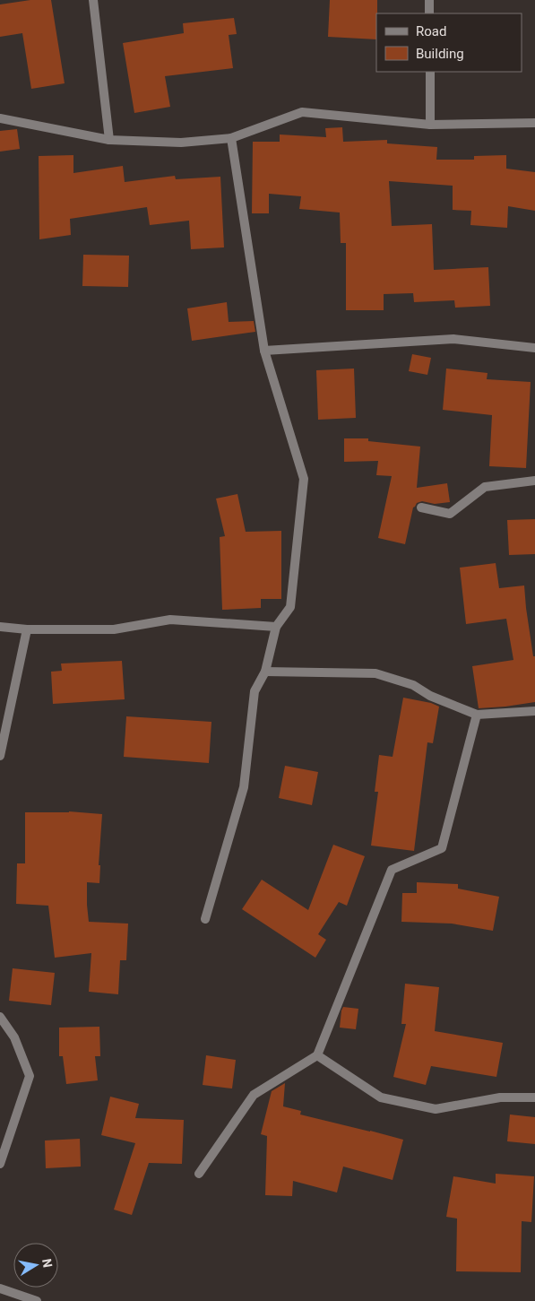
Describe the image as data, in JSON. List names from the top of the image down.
{
  "legend": ["Road", "Building"],
  "north": "right"
}
